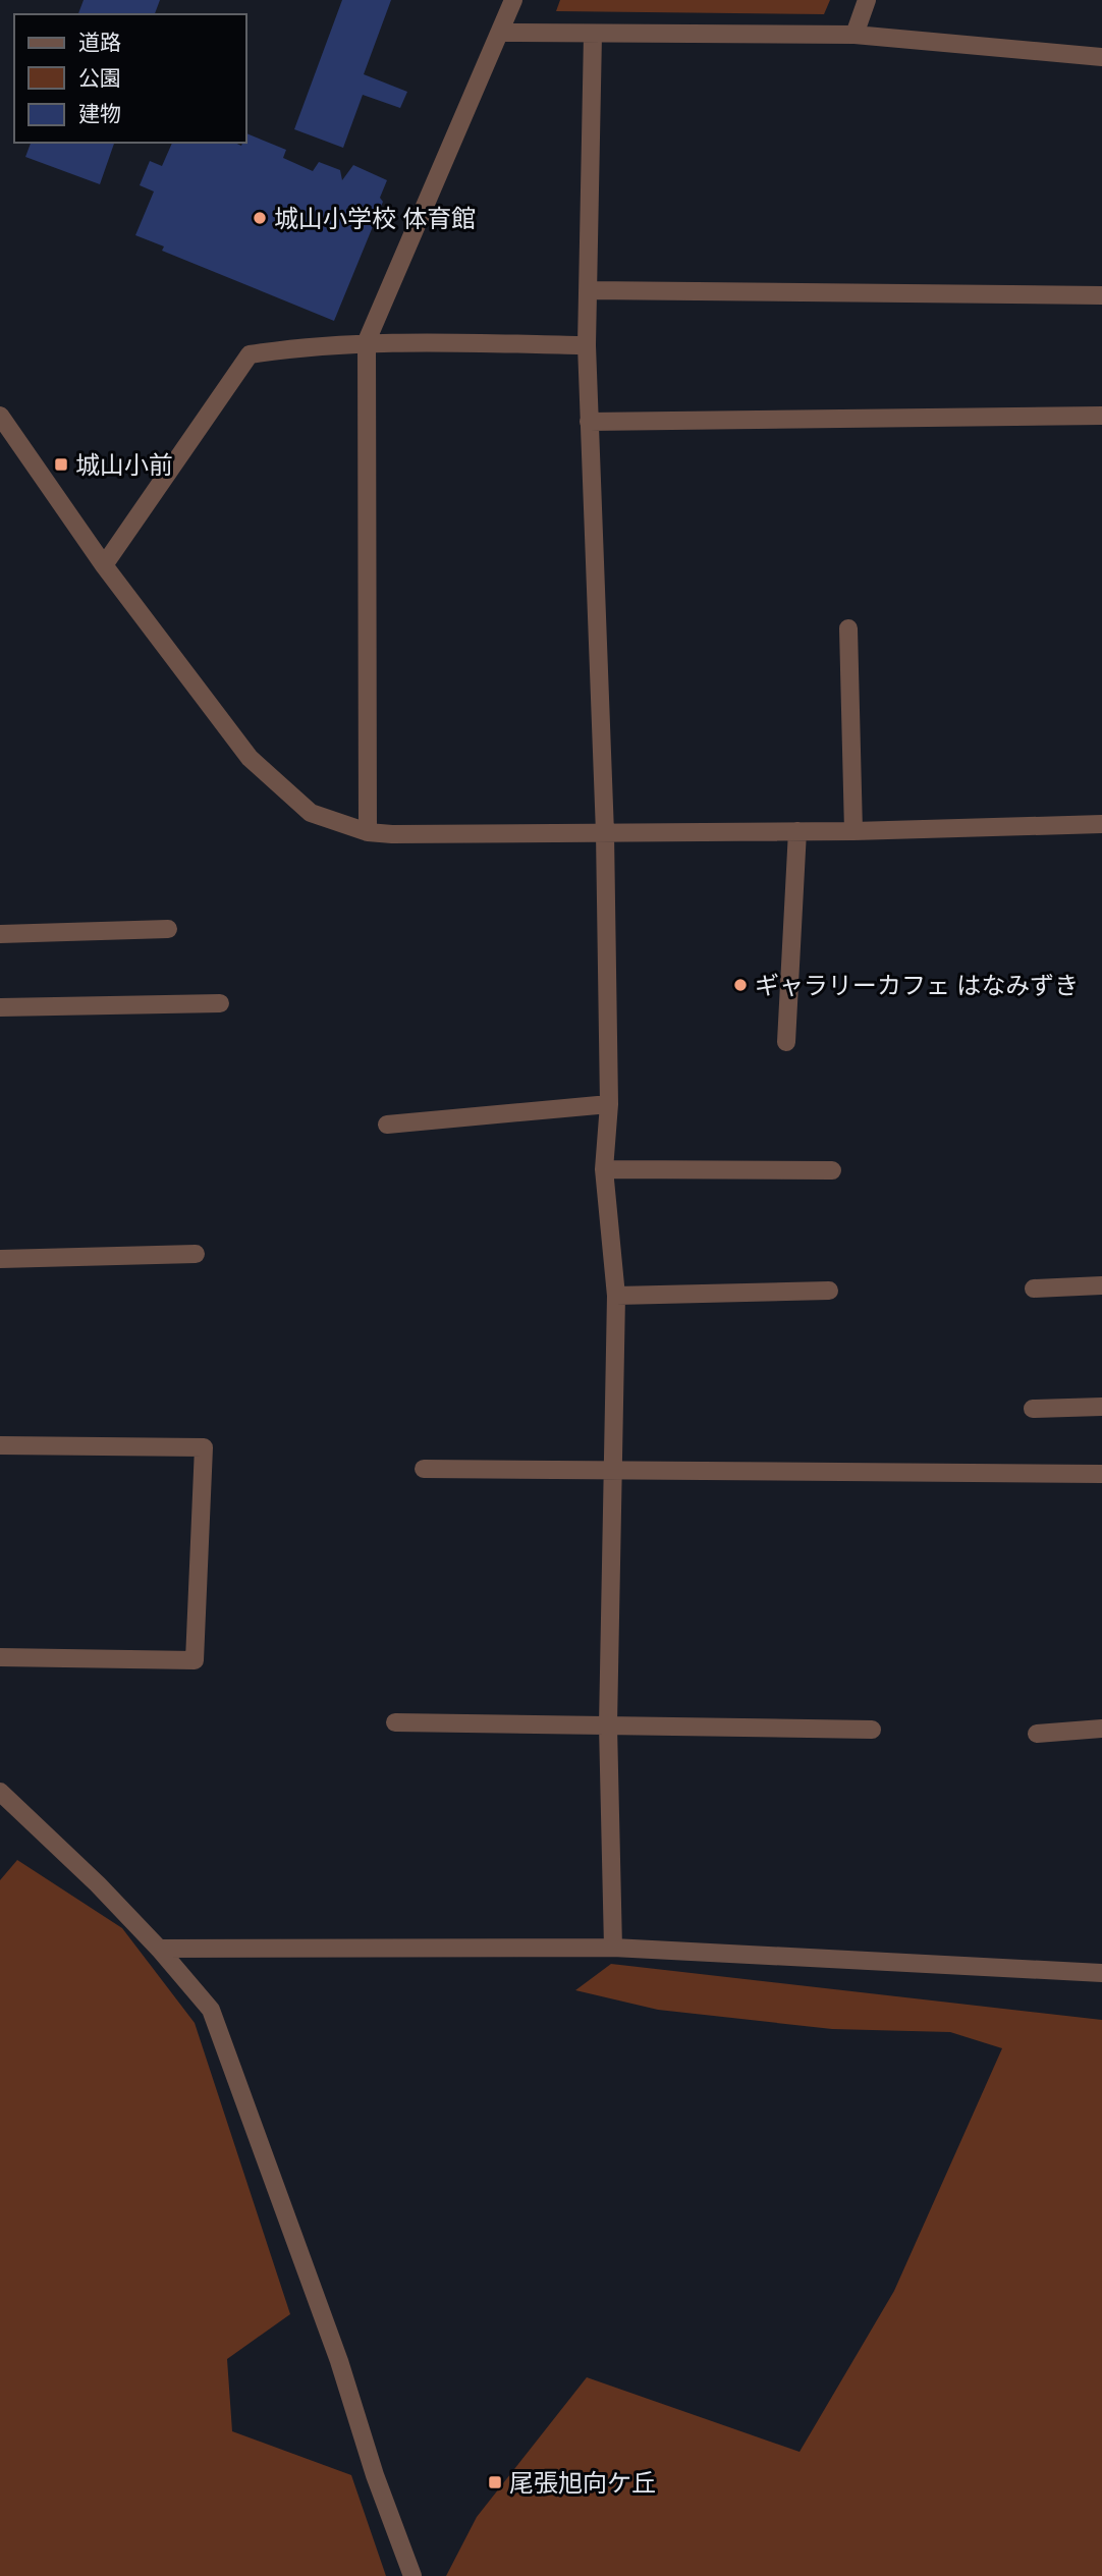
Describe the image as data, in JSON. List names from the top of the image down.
{
  "places": {
    "other": ["城山小学校 体育館", "ギャラリーカフェ はなみずき"],
    "transit": ["城山小前", "尾張旭向ケ丘"]
  },
  "legend": ["道路", "公園", "建物"]
}
